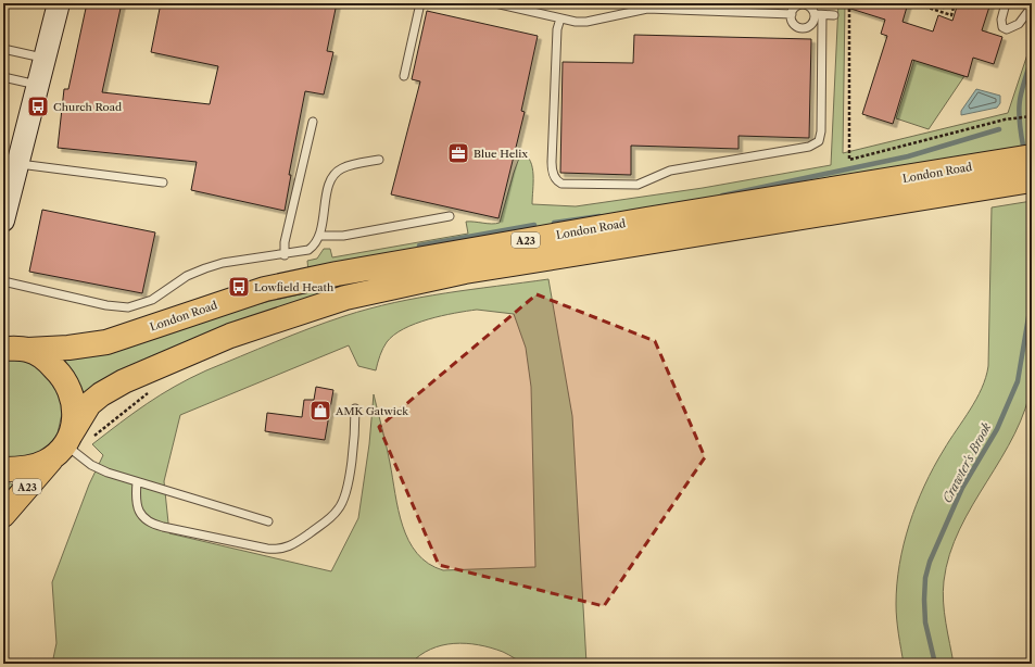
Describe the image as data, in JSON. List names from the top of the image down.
{
  "streets": {
    "main road": ["London Road", "A23"]
  },
  "water": ["Crawter's Brook"],
  "places": {
    "bus stop": ["Church Road", "Lowfield Heath"],
    "office": ["Blue Helix"],
    "shop": ["AMK Gatwick"]
  }
}
